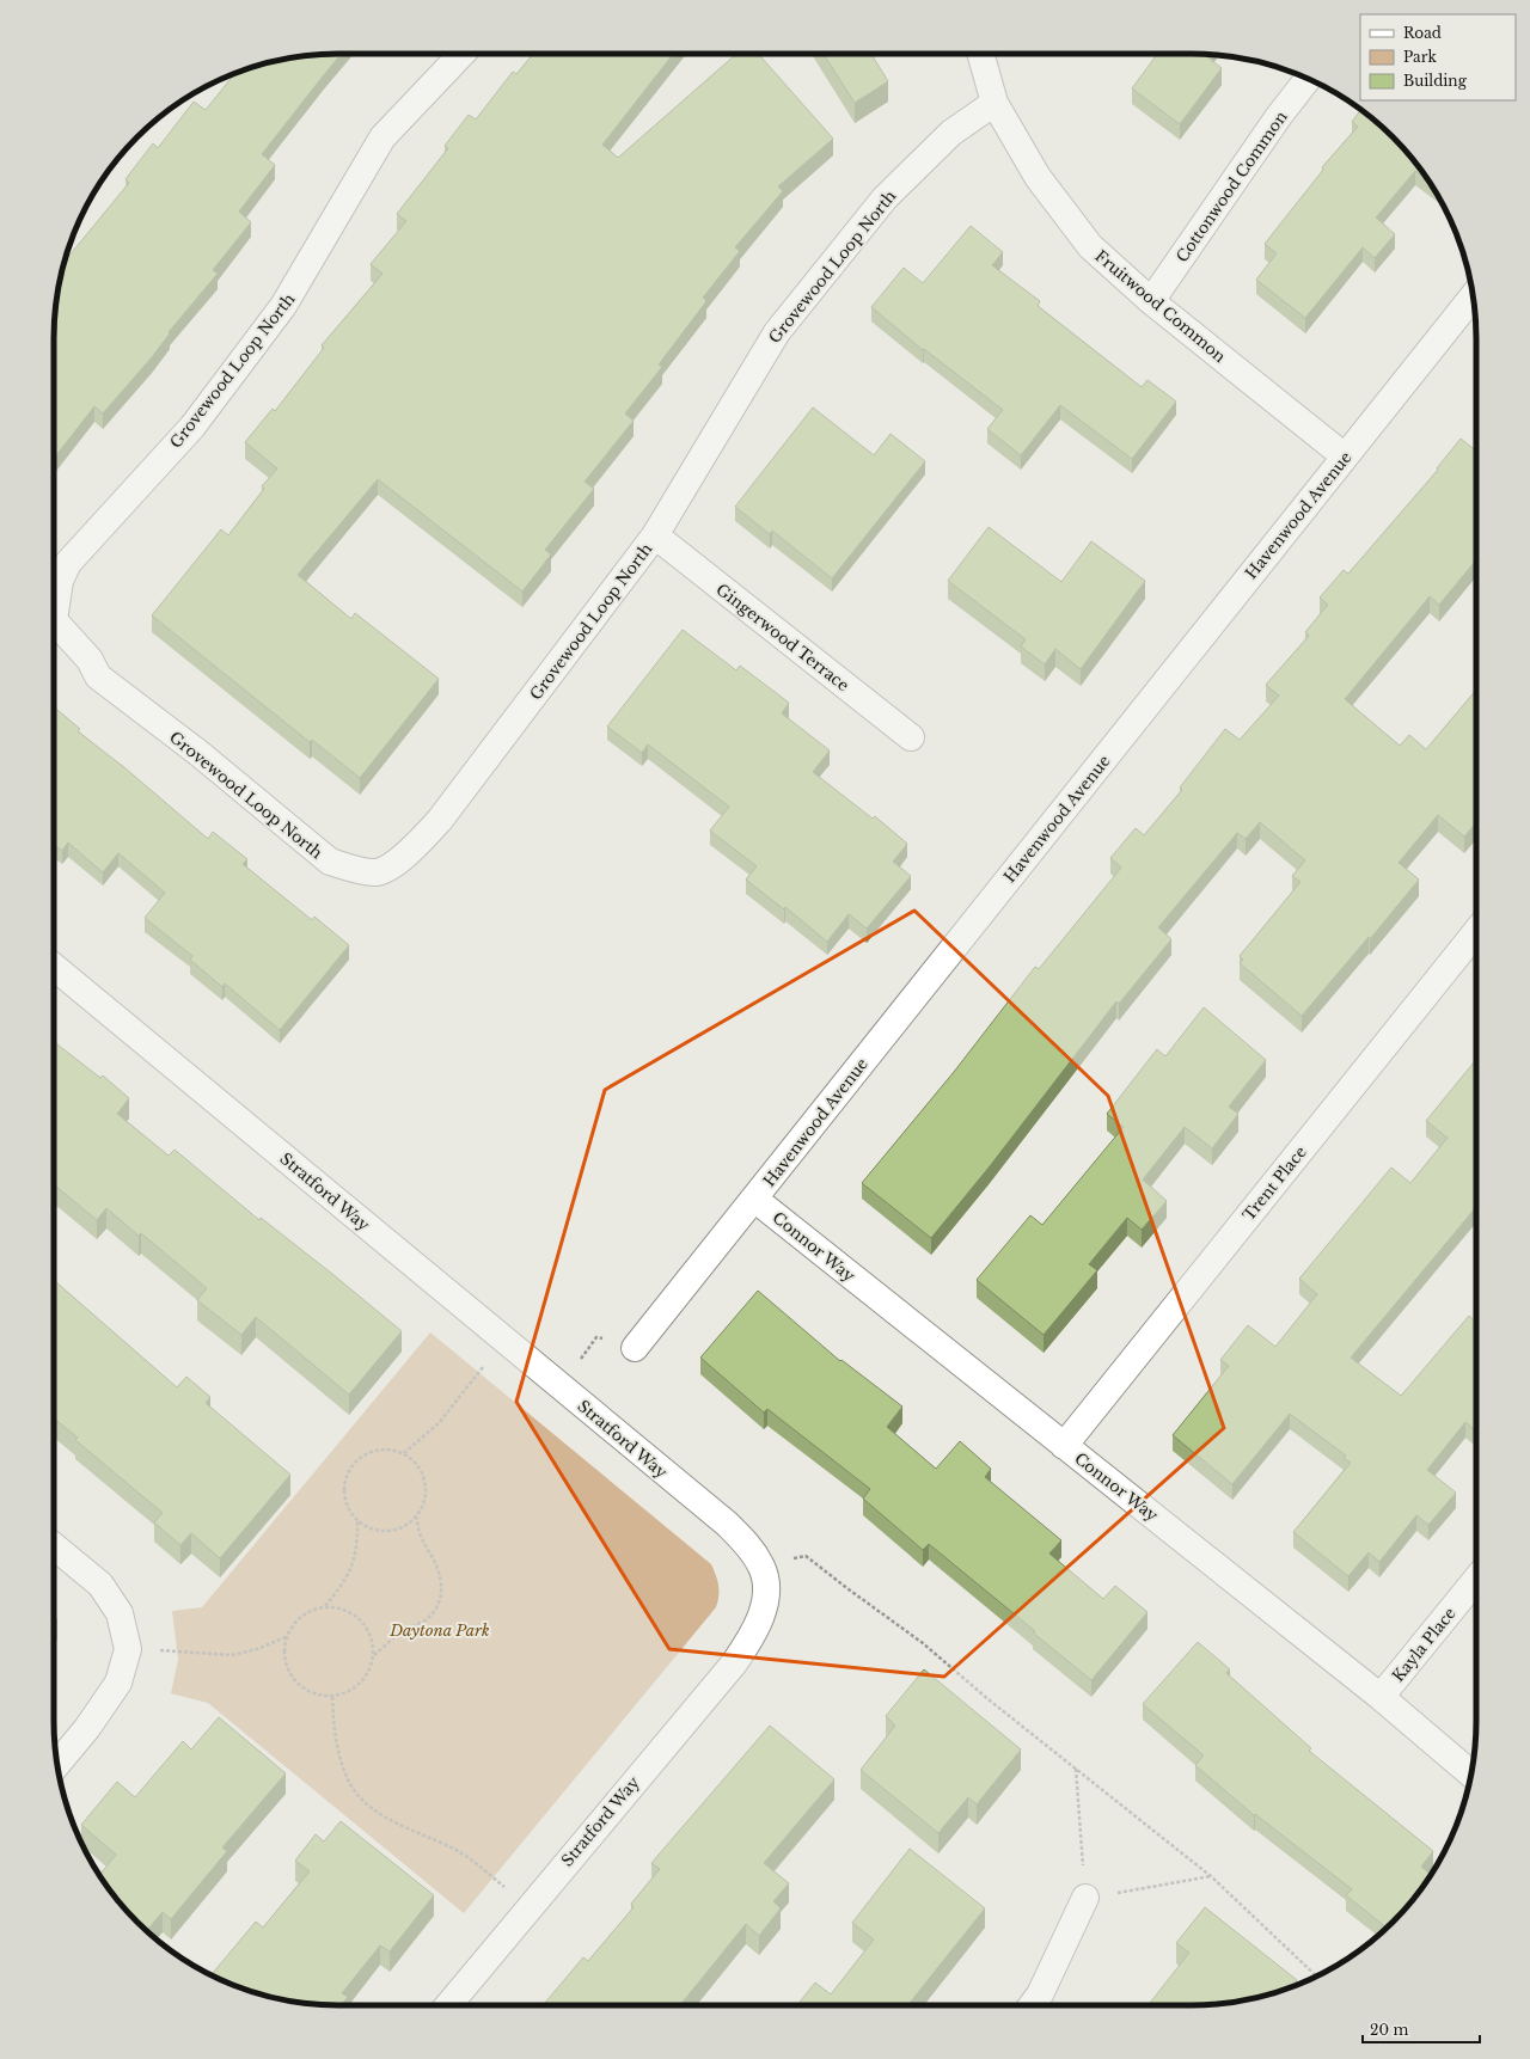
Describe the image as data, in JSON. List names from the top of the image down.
{
  "streets": {
    "street": [
      "Cottonwood Common",
      "Grovewood Loop North",
      "Fruitwood Common",
      "Havenwood Avenue",
      "Gingerwood Terrace",
      "Trent Place",
      "Stratford Way",
      "Connor Way",
      "Kayla Place"
    ]
  },
  "crossings": [
    ["Cottonwood Common", "Fruitwood Common"],
    ["Grovewood Loop North", "Fruitwood Common"],
    ["Grovewood Loop North", "Gingerwood Terrace"],
    ["Fruitwood Common", "Havenwood Avenue"],
    ["Havenwood Avenue", "Connor Way"],
    ["Trent Place", "Connor Way"],
    ["Connor Way", "Kayla Place"]
  ],
  "parks": ["Daytona Park"],
  "legend": ["Road", "Park", "Building"],
  "scale_bar": "20 m"
}
